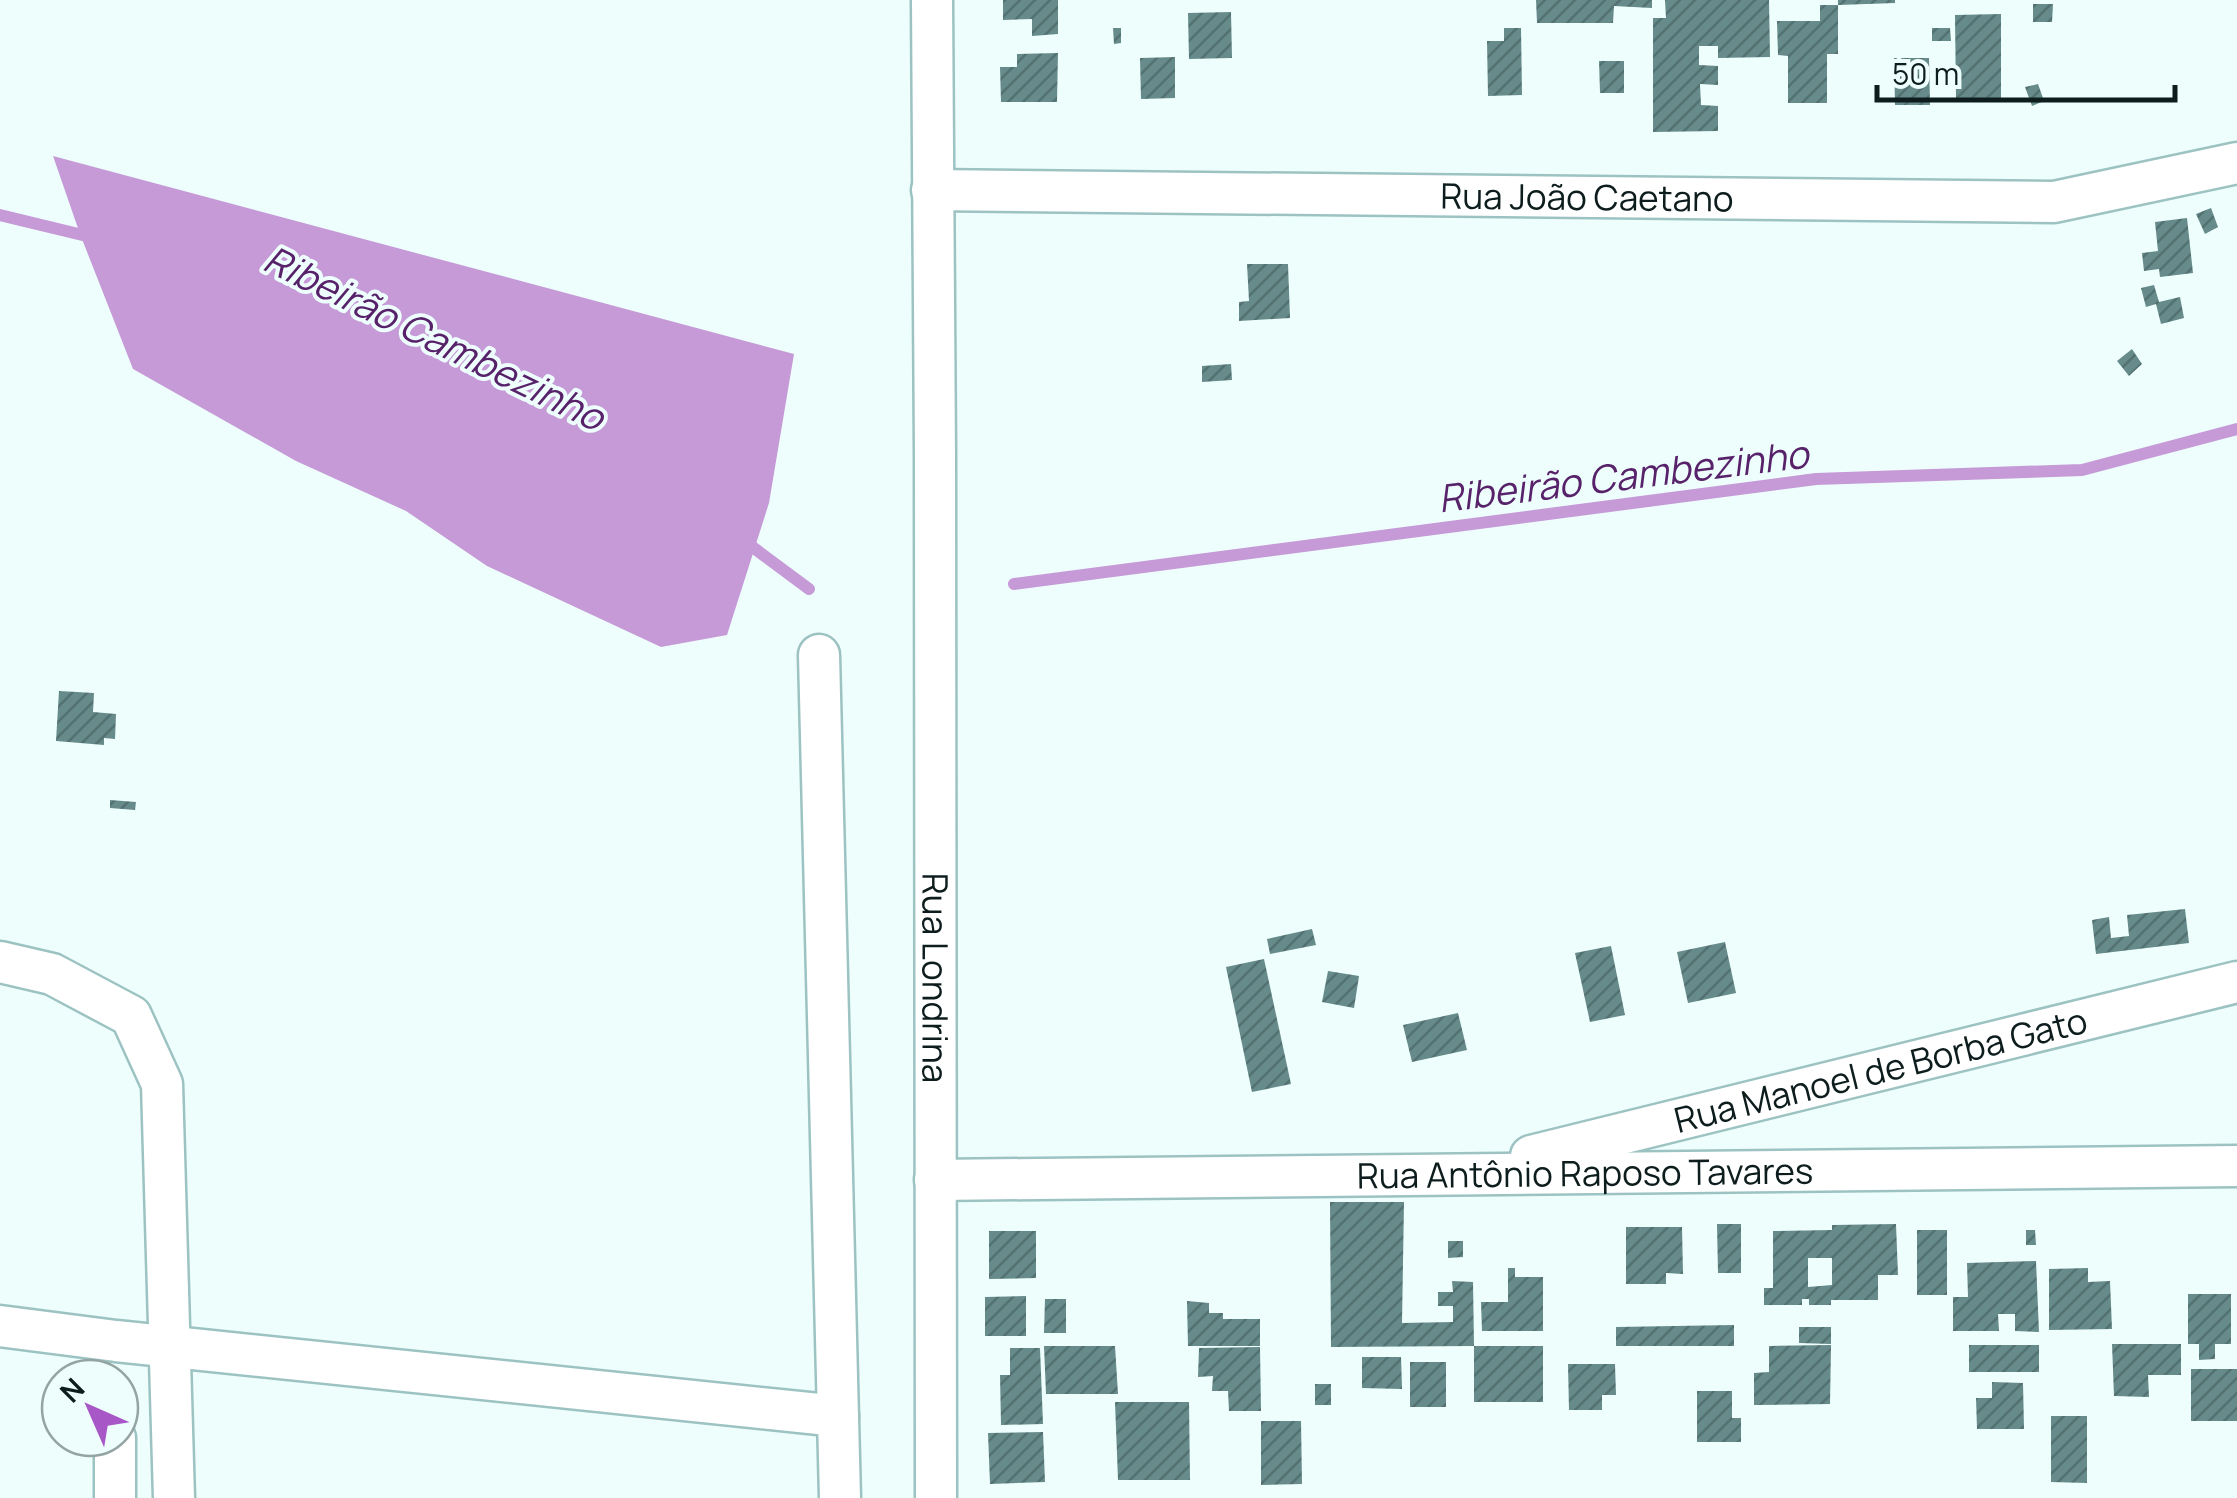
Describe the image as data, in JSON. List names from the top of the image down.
{
  "streets": {
    "street": [
      "Rua João Caetano",
      "Rua Londrina",
      "Rua Manoel de Borba Gato",
      "Rua Antônio Raposo Tavares"
    ]
  },
  "crossings": [
    ["Rua João Caetano", "Rua Londrina"],
    ["Rua Londrina", "Rua Antônio Raposo Tavares"],
    ["Rua Manoel de Borba Gato", "Rua Antônio Raposo Tavares"]
  ],
  "water": ["Ribeirão Cambezinho"],
  "scale_bar": "50 m",
  "north": "top left"
}
